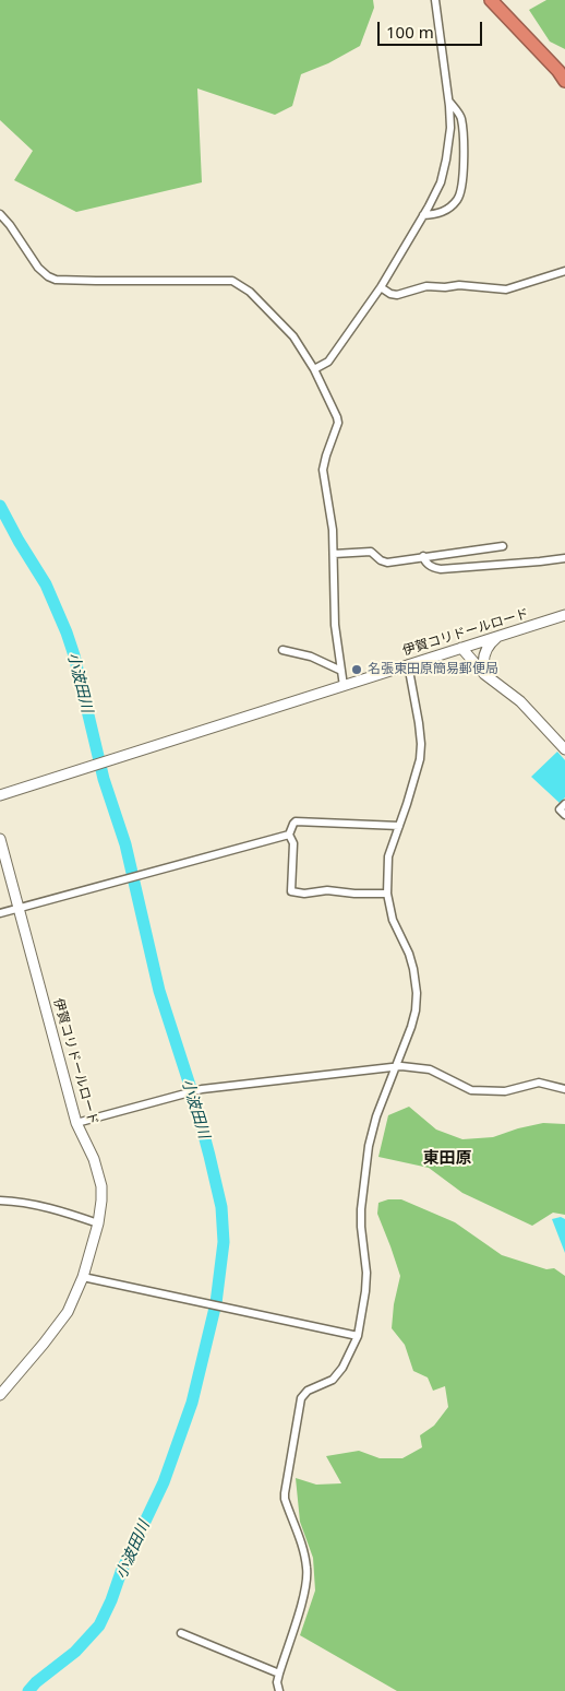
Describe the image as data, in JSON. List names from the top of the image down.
{
  "streets": {
    "street": ["伊賀コリドールロード"]
  },
  "districts": ["東田原"],
  "water": ["小波田川"],
  "places": ["名張東田原簡易郵便局"],
  "scale_bar": "100 m"
}
